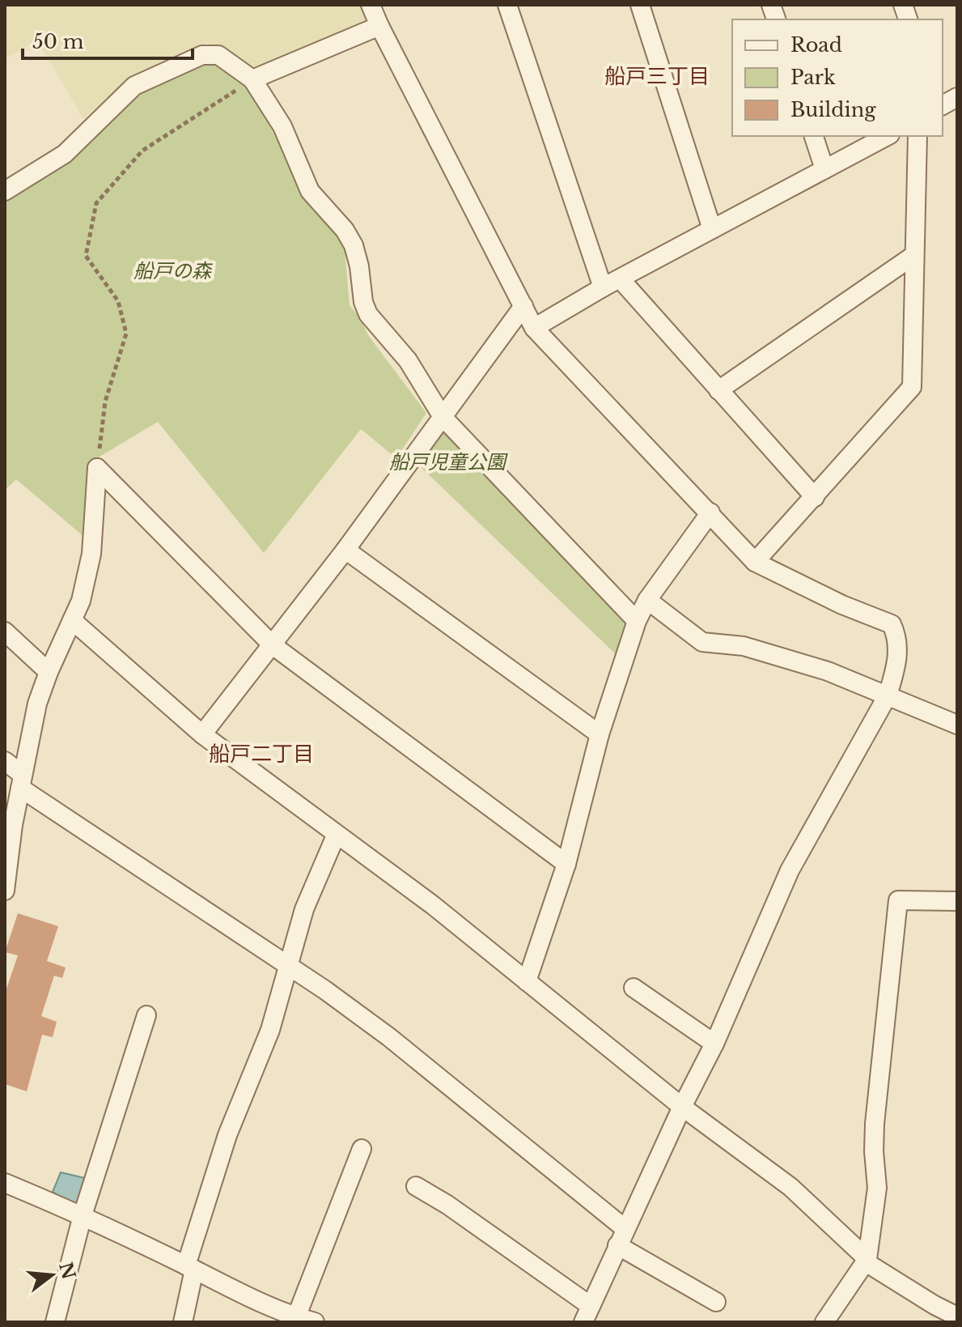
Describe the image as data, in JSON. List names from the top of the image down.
{
  "districts": ["船戸三丁目", "船戸二丁目"],
  "parks": ["船戸の森", "船戸児童公園"],
  "legend": ["Road", "Park", "Building"],
  "scale_bar": "50 m",
  "north": "right"
}
